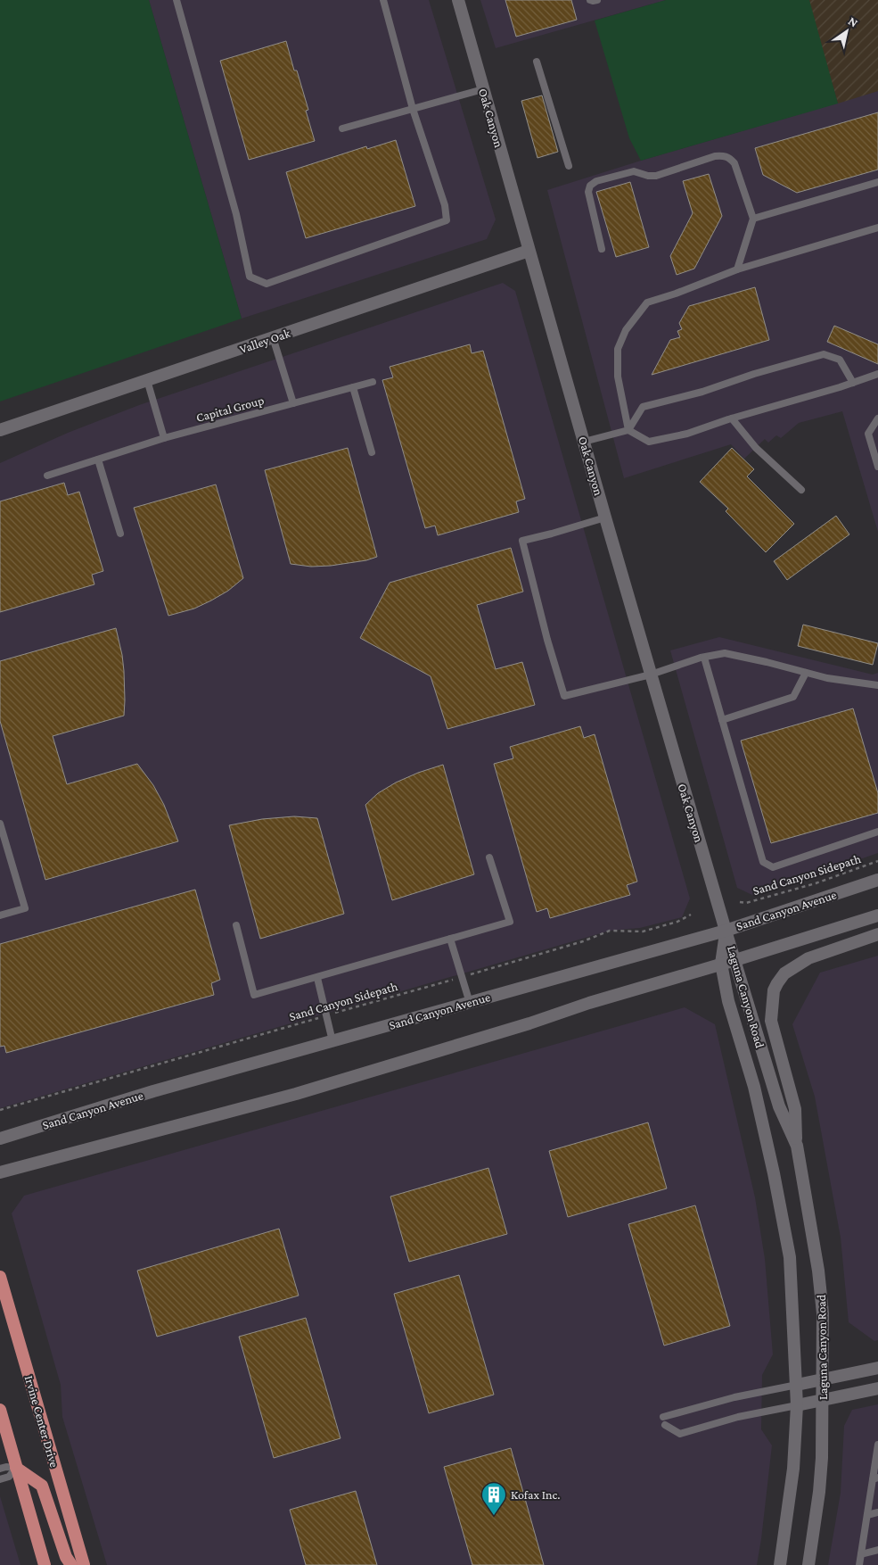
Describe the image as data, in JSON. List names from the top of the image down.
{
  "streets": {
    "main road": [
      "Oak Canyon",
      "Valley Oak",
      "Sand Canyon Avenue",
      "Laguna Canyon Road",
      "Irvine Center Drive"
    ],
    "lane": ["Capital Group"],
    "path": ["Sand Canyon Sidepath"]
  },
  "crossings": [
    ["Oak Canyon", "Valley Oak"],
    ["Oak Canyon", "Sand Canyon Avenue"],
    ["Oak Canyon", "Laguna Canyon Road"],
    ["Sand Canyon Avenue", "Laguna Canyon Road"]
  ],
  "places": {
    "building": ["Kofax Inc."]
  },
  "north": "top right"
}
